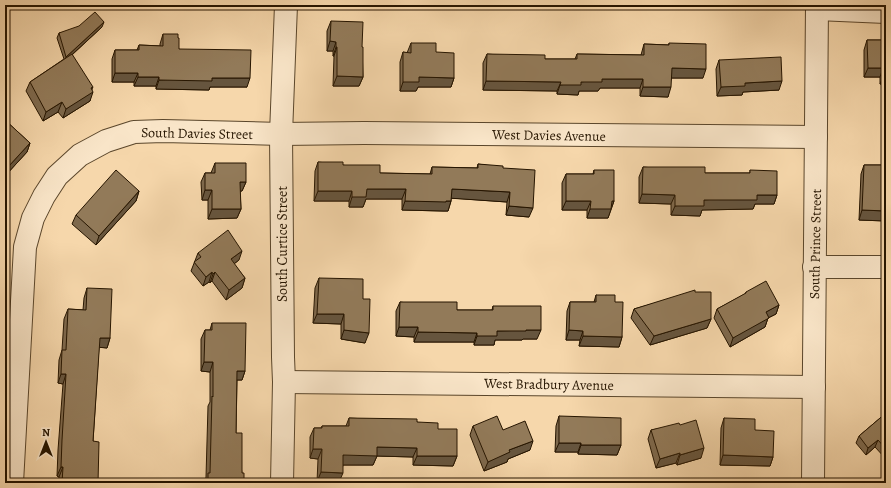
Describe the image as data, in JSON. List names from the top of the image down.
{
  "streets": {
    "street": [
      "South Davies Street",
      "West Davies Avenue",
      "South Curtice Street",
      "South Prince Street",
      "West Bradbury Avenue"
    ]
  },
  "crossings": [
    ["South Davies Street", "West Davies Avenue"],
    ["South Davies Street", "South Curtice Street"],
    ["West Davies Avenue", "South Curtice Street"],
    ["West Davies Avenue", "South Prince Street"],
    ["South Curtice Street", "West Bradbury Avenue"],
    ["South Prince Street", "West Bradbury Avenue"]
  ],
  "north": "top"
}
